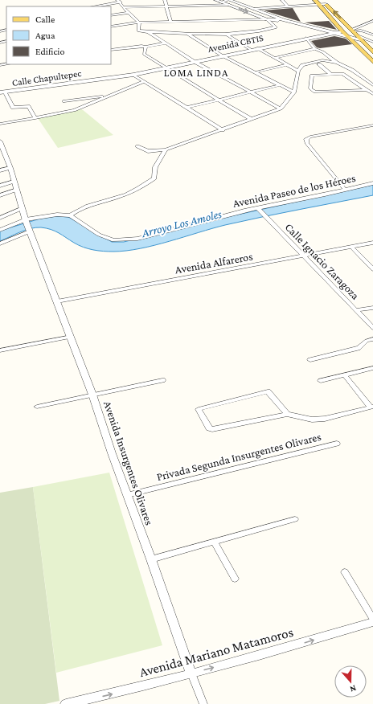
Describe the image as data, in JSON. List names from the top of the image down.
{
  "streets": {
    "street": [
      "Avenida CBTIS",
      "Calle Chapultepec",
      "Avenida Paseo de los Héroes",
      "Calle Ignacio Zaragoza",
      "Avenida Alfareros",
      "Privada Segunda Insurgentes Olivares",
      "Avenida Insurgentes Olivares",
      "Avenida Mariano Matamoros"
    ]
  },
  "crossings": [
    ["Avenida CBTIS", "Calle Chapultepec"],
    ["Avenida Paseo de los Héroes", "Calle Ignacio Zaragoza"],
    ["Calle Ignacio Zaragoza", "Avenida Alfareros"],
    ["Avenida Alfareros", "Avenida Insurgentes Olivares"],
    ["Privada Segunda Insurgentes Olivares", "Avenida Insurgentes Olivares"],
    ["Avenida Insurgentes Olivares", "Avenida Mariano Matamoros"]
  ],
  "one_way": ["Avenida Mariano Matamoros"],
  "districts": ["LOMA LINDA"],
  "water": ["Arroyo Los Amoles"],
  "legend": ["Calle", "Agua", "Edificio"],
  "north": "bottom"
}
